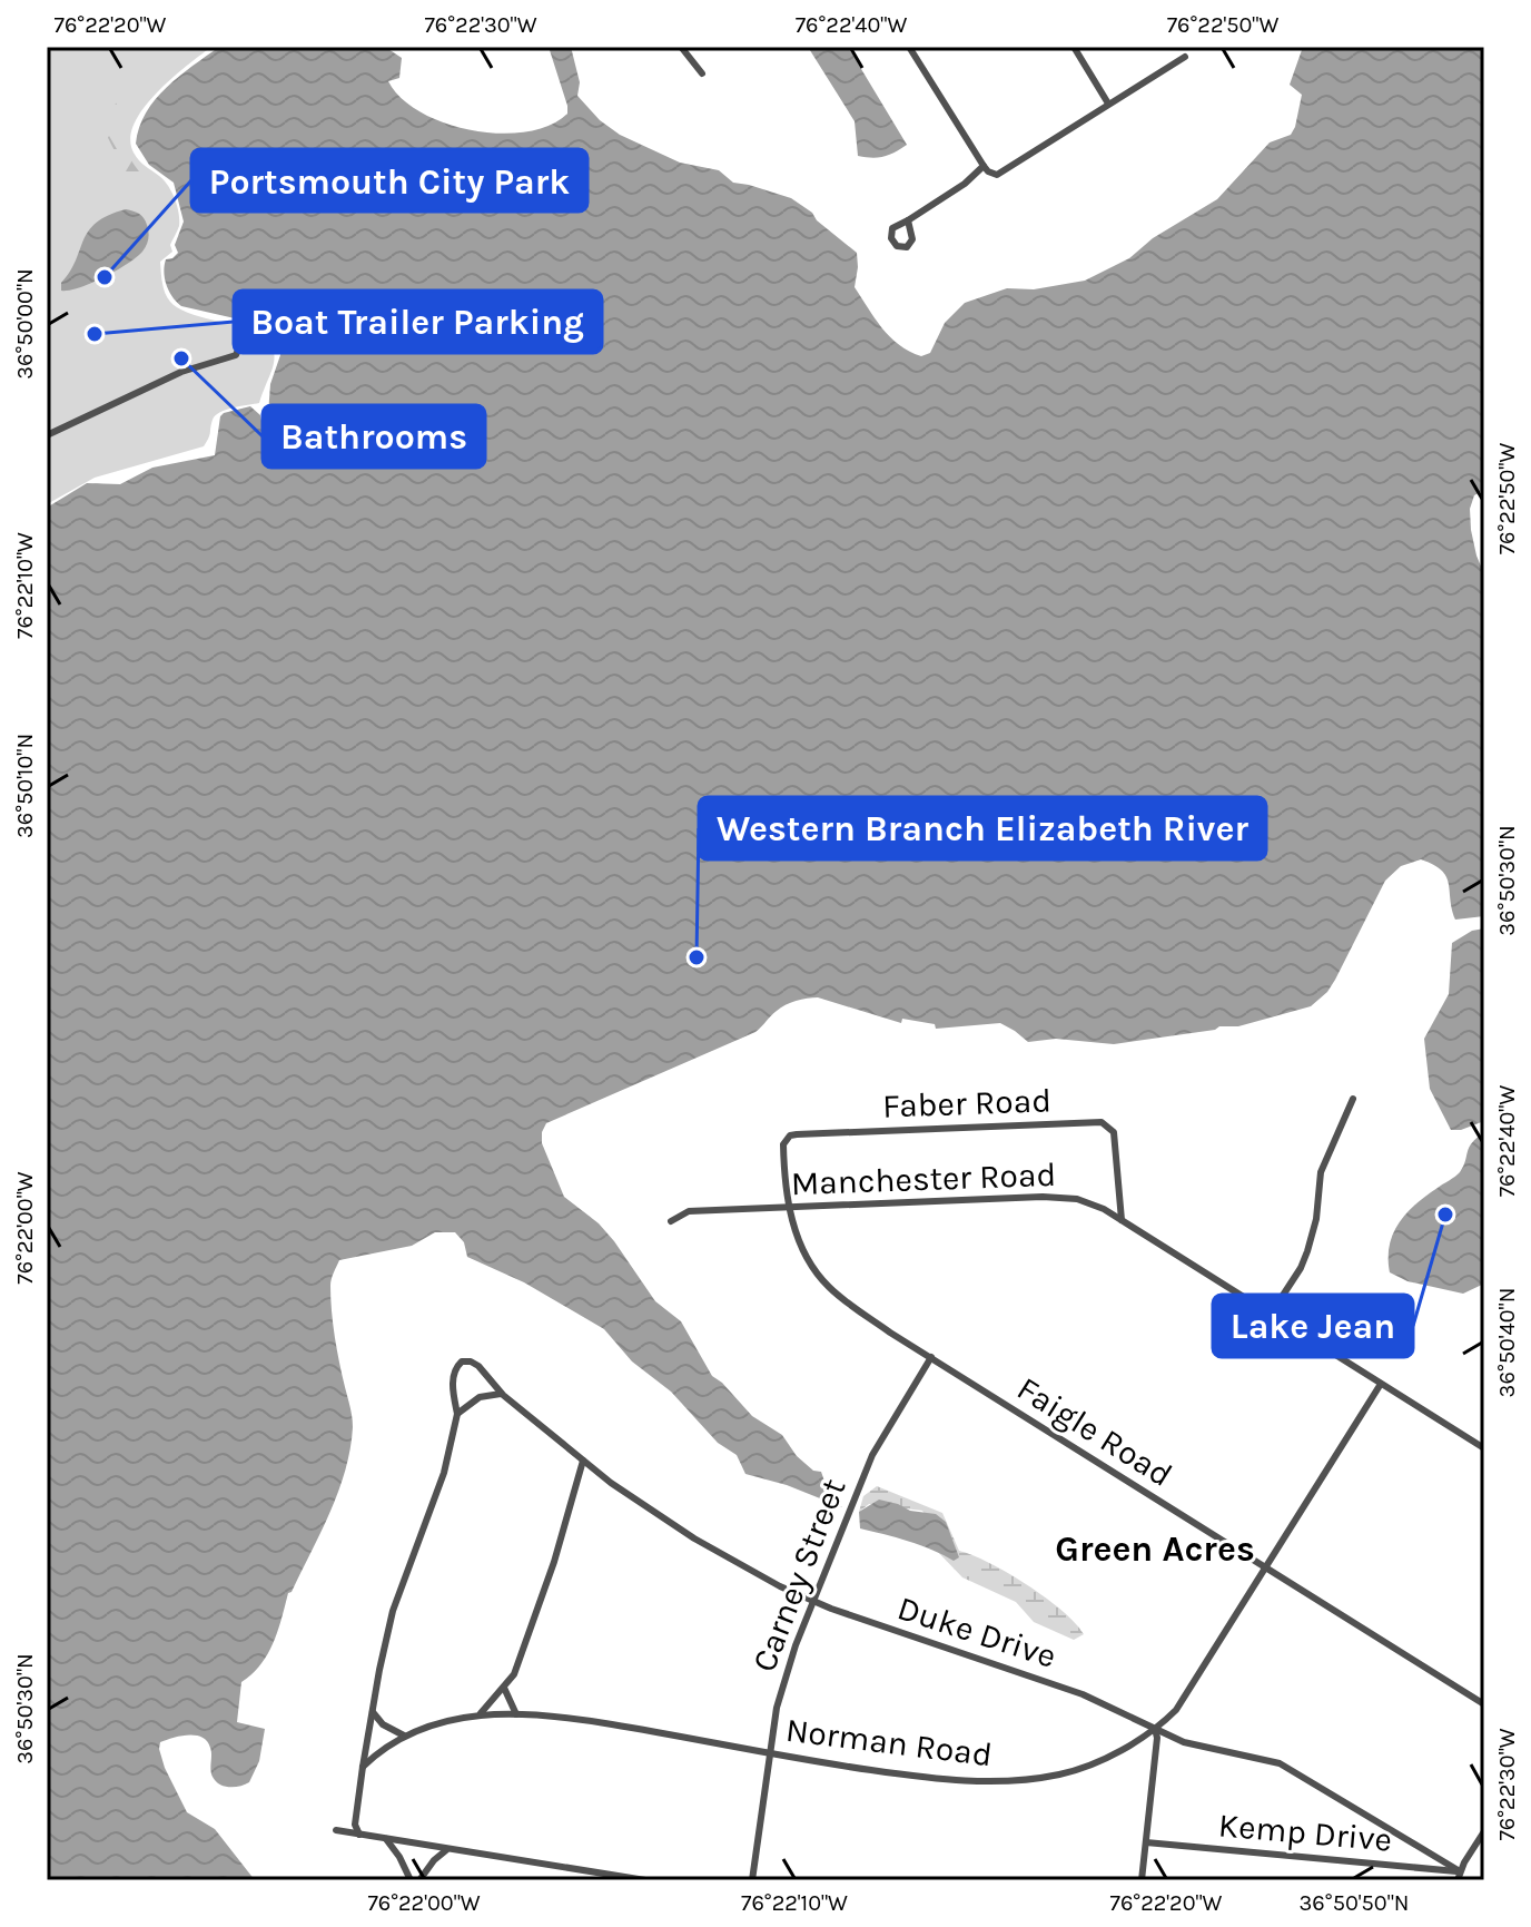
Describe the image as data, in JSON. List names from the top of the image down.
{
  "streets": {
    "street": [
      "Faber Road",
      "Manchester Road",
      "Faigle Road",
      "Carney Street",
      "Duke Drive",
      "Norman Road",
      "Kemp Drive"
    ]
  },
  "crossings": [
    ["Faber Road", "Manchester Road"],
    ["Faber Road", "Faigle Road"],
    ["Manchester Road", "Faigle Road"],
    ["Manchester Road", "Norman Road"],
    ["Faigle Road", "Carney Street"],
    ["Faigle Road", "Norman Road"],
    ["Carney Street", "Duke Drive"],
    ["Carney Street", "Norman Road"],
    ["Duke Drive", "Norman Road"],
    ["Duke Drive", "Kemp Drive"]
  ],
  "districts": ["Green Acres"],
  "places": [
    "Portsmouth City Park",
    "Boat Trailer Parking",
    "Bathrooms",
    "Western Branch Elizabeth River",
    "Lake Jean"
  ],
  "coordinates": [
    "76°22'20\"W",
    "76°22'30\"W",
    "76°22'40\"W",
    "76°22'50\"W",
    "36°50'00\"N",
    "76°22'10\"W",
    "36°50'10\"N",
    "36°50'30\"N",
    "76°22'00\"W",
    "36°50'40\"N",
    "36°50'50\"N"
  ]
}
